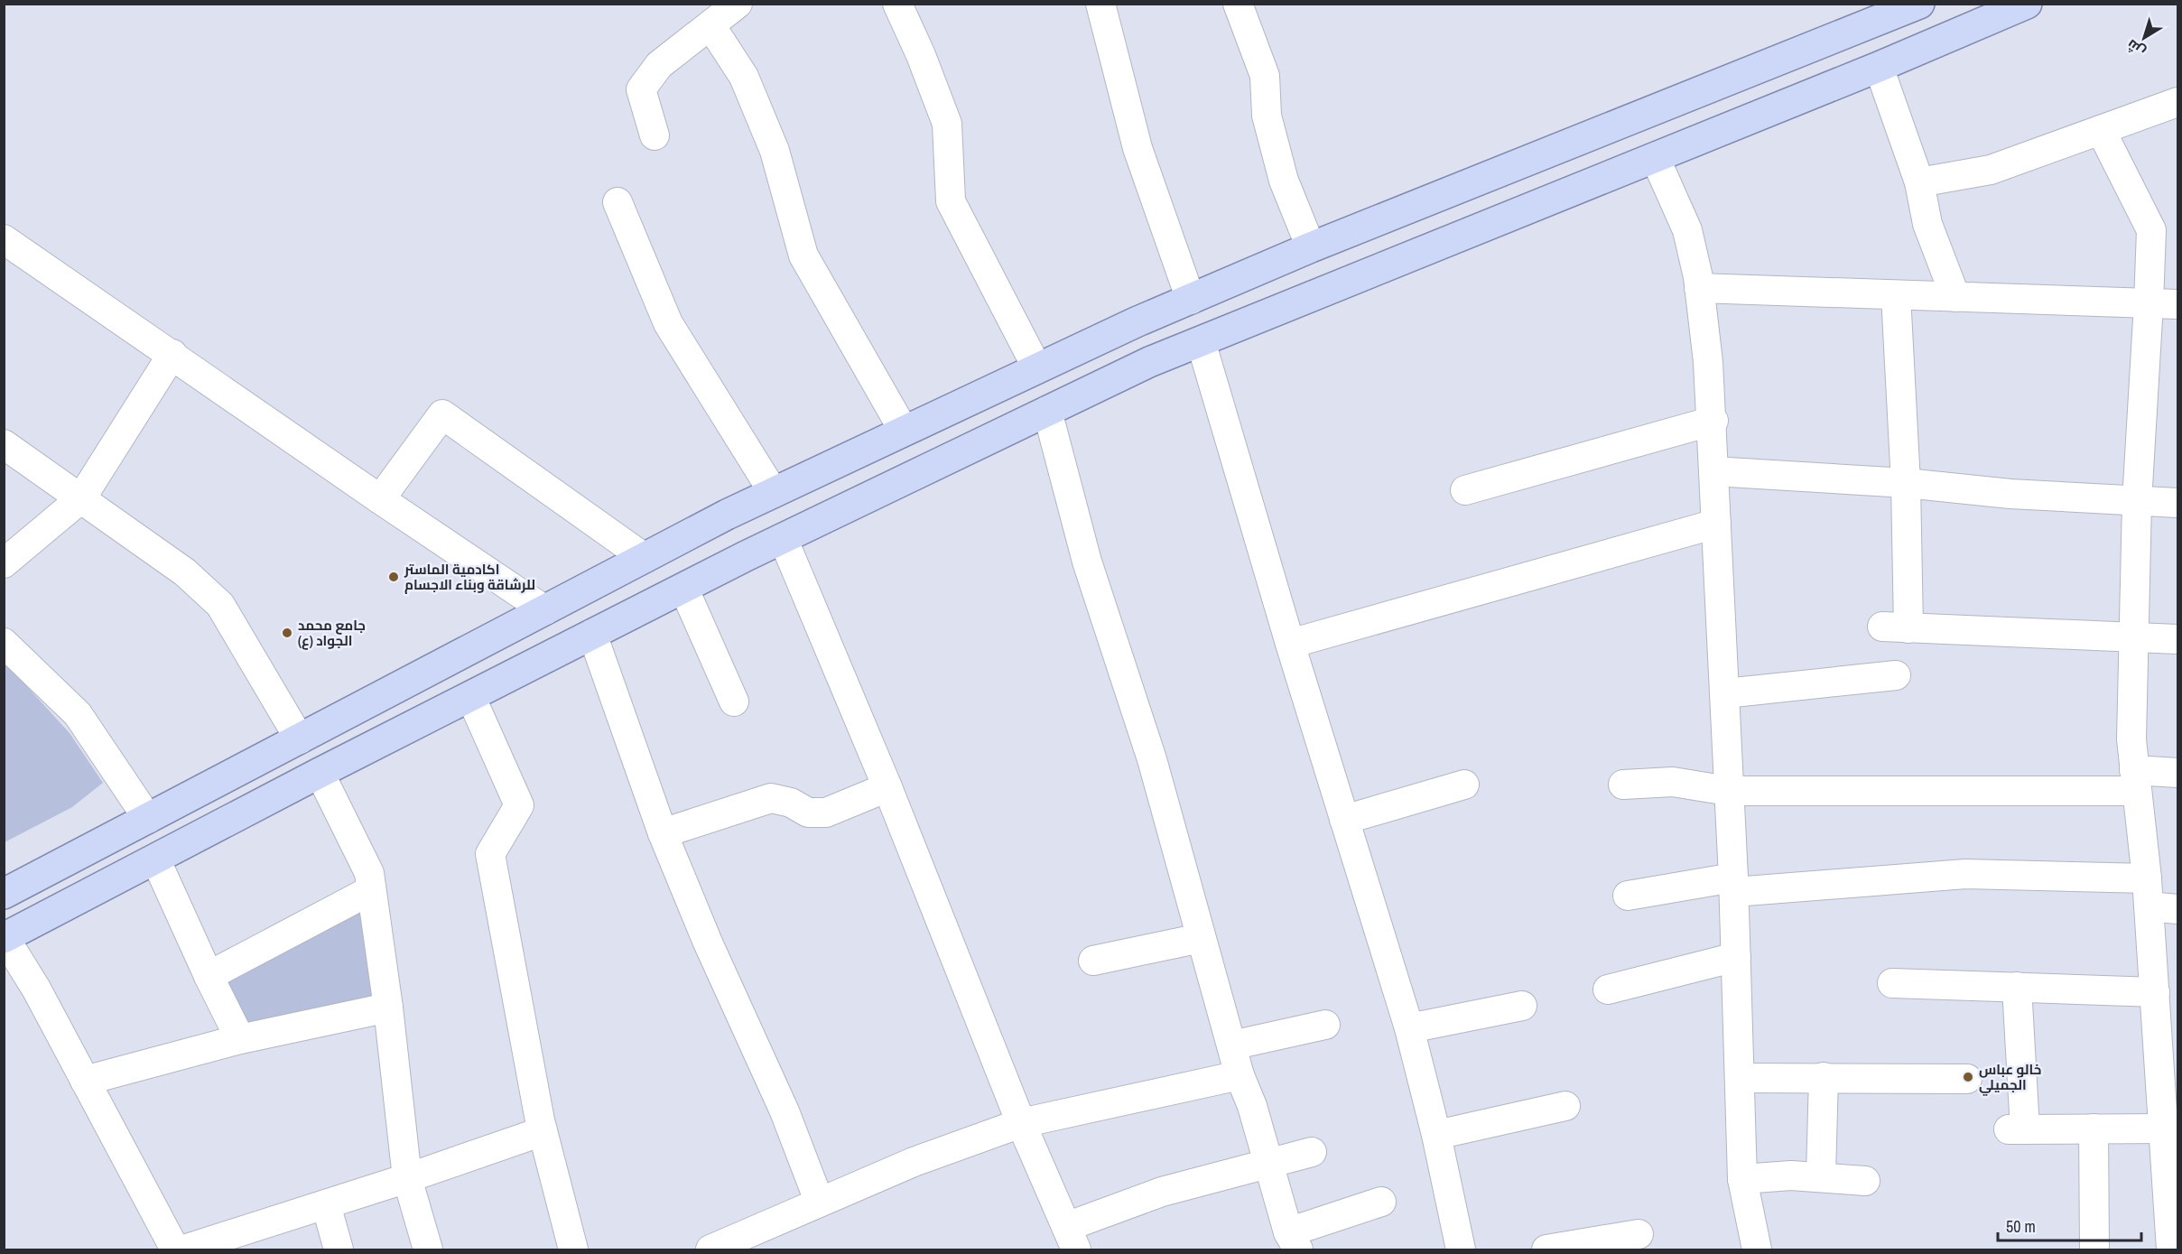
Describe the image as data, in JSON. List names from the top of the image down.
{
  "places": ["اكادمية الماستر للرشاقة وبناء الاجسام", "جامع محمد الجواد (ع)", "خالو عباس الجميلي"],
  "scale_bar": "50 m",
  "north": "bottom left"
}
